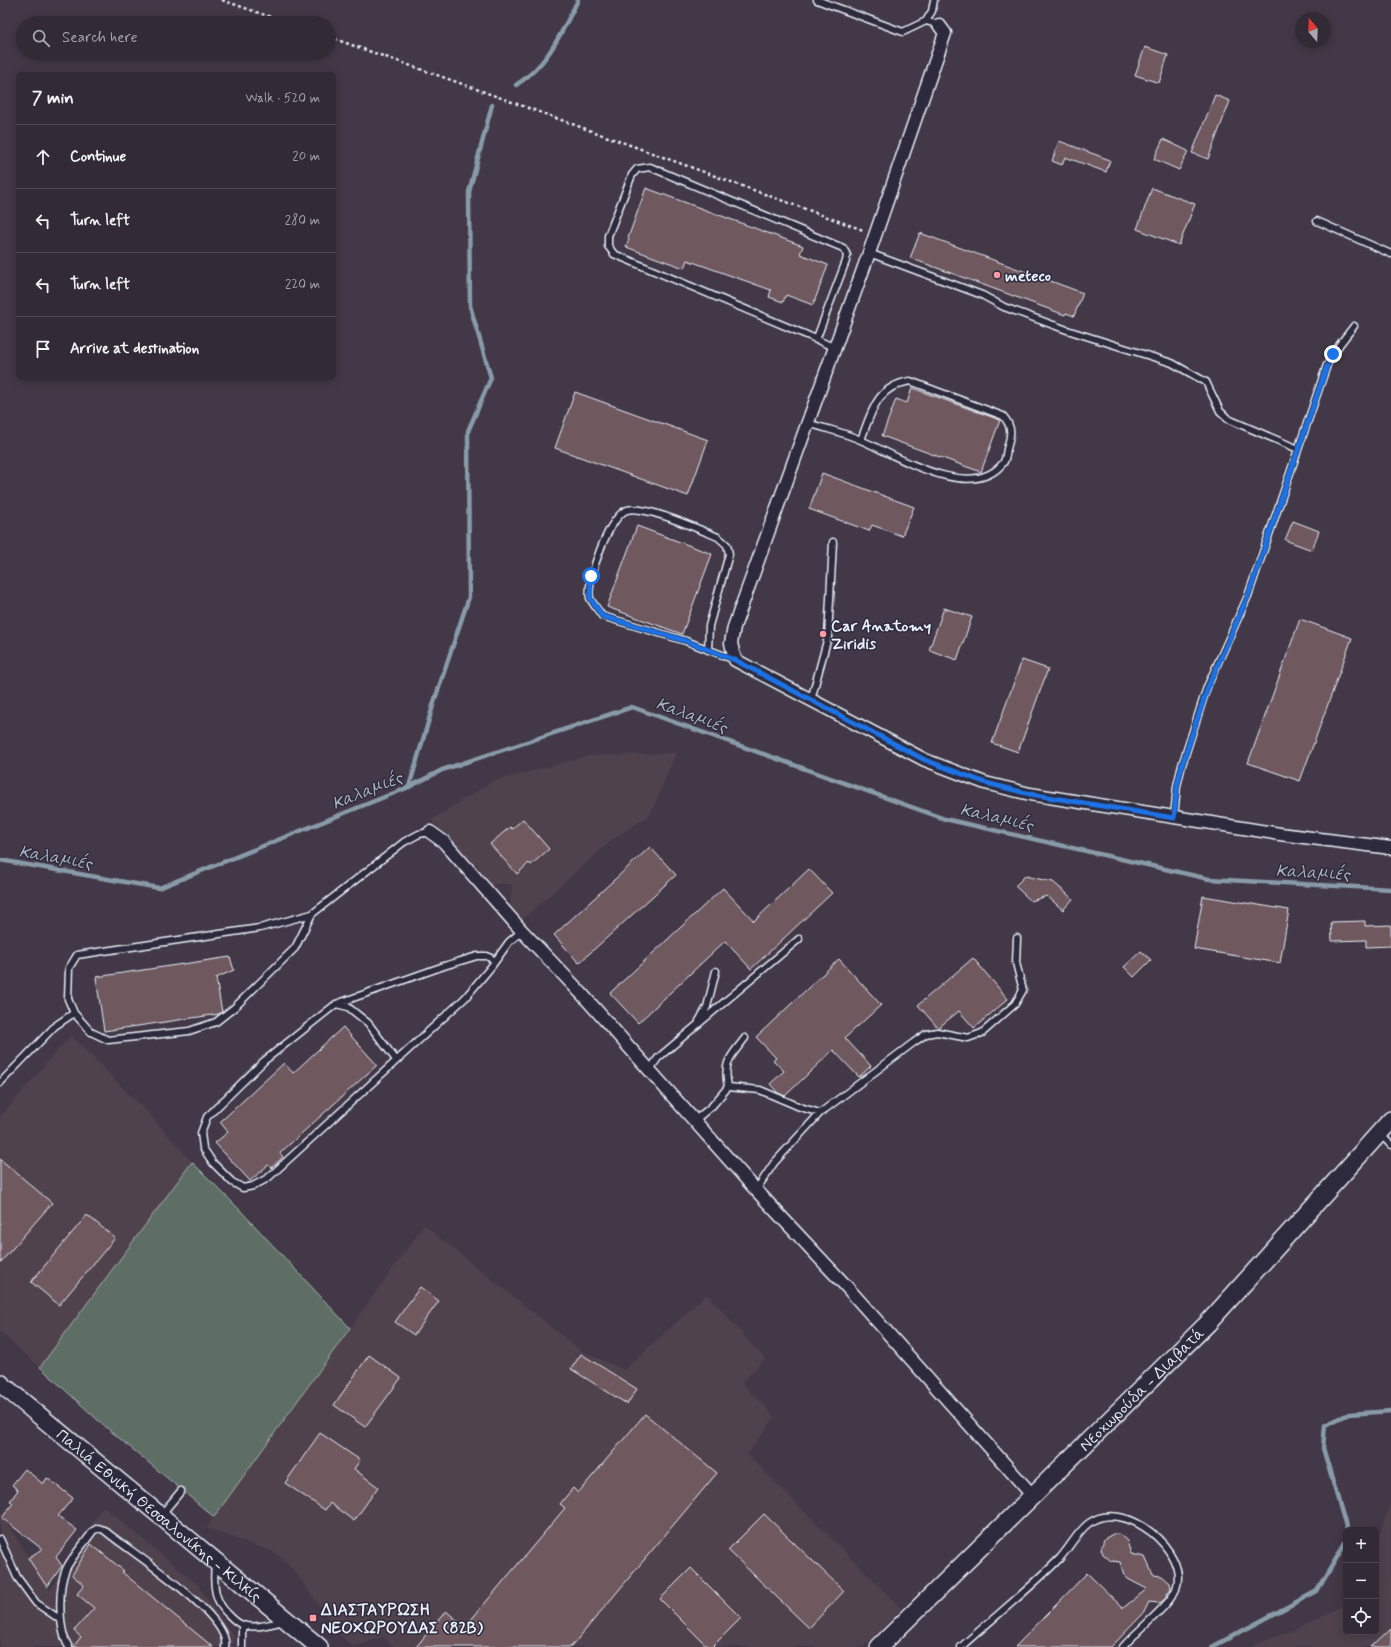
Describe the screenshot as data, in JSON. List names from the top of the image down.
{
  "streets": {
    "street": ["Νεοχωρούδα - Διαβατά", "Παλιά Εθνική Θεσσαλονίκης - Κιλκίς"]
  },
  "water": ["Καλαμιές"],
  "places": {
    "other": ["meteco", "Car Anatomy Ziridis"],
    "transit": ["ΔΙΑΣΤΑΥΡΩΣΗ ΝΕΟΧΩΡΟΥΔΑΣ (82Β)"]
  },
  "north": "top",
  "page": {
    "search": "Search here",
    "heading": ["7 min", "Walk · 520 m"],
    "list": [
      ["Continue", "20 m"],
      ["Turn left", "280 m"],
      ["Turn left", "220 m"],
      "Arrive at destination"
    ],
    "map_buttons": ["+", "−"]
  }
}
